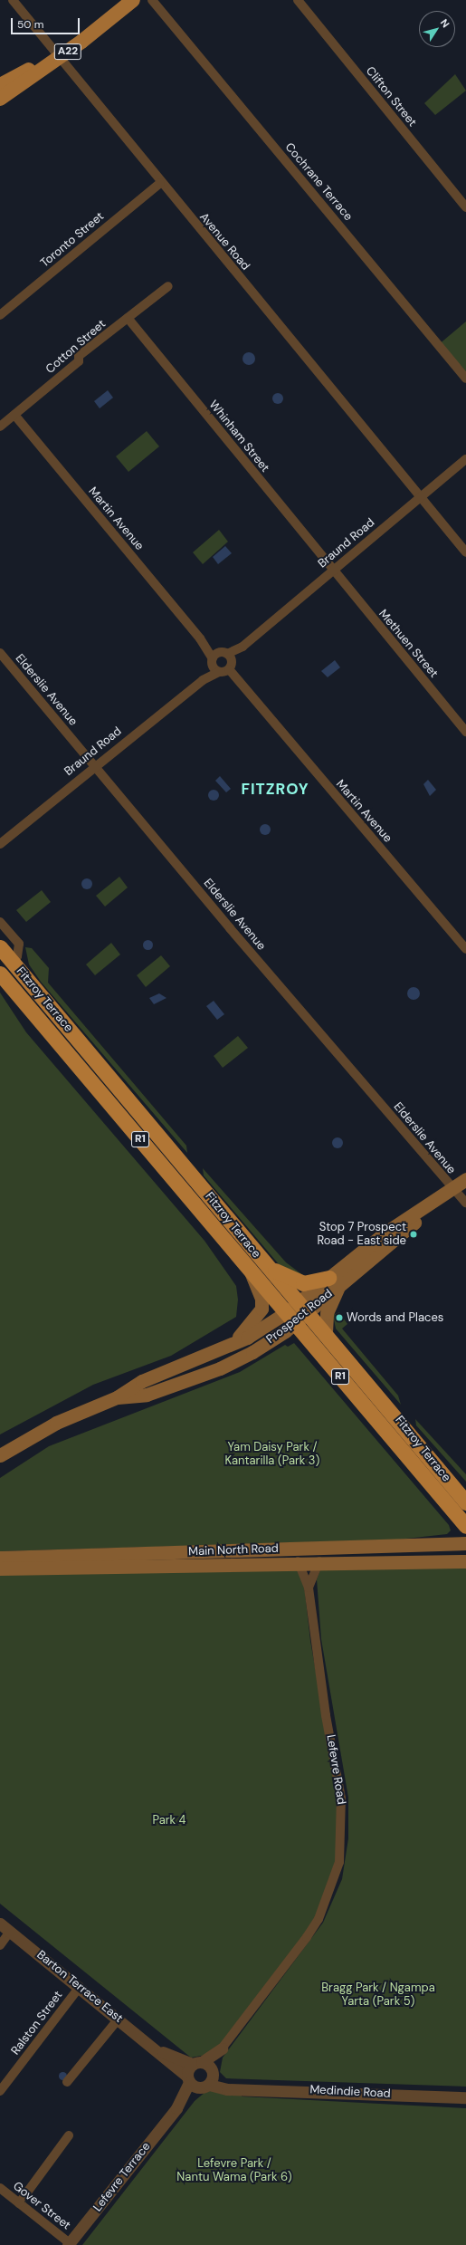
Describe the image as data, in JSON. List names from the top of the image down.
{
  "streets": {
    "highway": ["Fitzroy Terrace", "R1"],
    "main road": ["A22", "Prospect Road", "Main North Road"],
    "street": [
      "Clifton Street",
      "Cochrane Terrace",
      "Toronto Street",
      "Avenue Road",
      "Cotton Street",
      "Whinham Street",
      "Martin Avenue",
      "Braund Road",
      "Methuen Street",
      "Elderslie Avenue",
      "Lefevre Road",
      "Barton Terrace East",
      "Ralston Street",
      "Medindie Road",
      "Lefevre Terrace",
      "Gover Street"
    ]
  },
  "crossings": [
    ["A22", "Avenue Road"],
    ["Toronto Street", "Avenue Road"],
    ["Avenue Road", "Braund Road"],
    ["Cotton Street", "Whinham Street"],
    ["Cotton Street", "Martin Avenue"],
    ["Whinham Street", "Braund Road"],
    ["Whinham Street", "Methuen Street"],
    ["Martin Avenue", "Braund Road"],
    ["Braund Road", "Methuen Street"],
    ["Braund Road", "Elderslie Avenue"],
    ["Elderslie Avenue", "Prospect Road"],
    ["Fitzroy Terrace", "Prospect Road"],
    ["Main North Road", "Lefevre Road"],
    ["Lefevre Road", "Barton Terrace East"],
    ["Lefevre Road", "Medindie Road"],
    ["Lefevre Road", "Lefevre Terrace"],
    ["Barton Terrace East", "Ralston Street"],
    ["Barton Terrace East", "Medindie Road"],
    ["Barton Terrace East", "Lefevre Terrace"],
    ["Medindie Road", "Lefevre Terrace"],
    ["Lefevre Terrace", "Gover Street"]
  ],
  "districts": ["FITZROY"],
  "parks": [
    "Yam Daisy Park / Kantarilla (Park 3)",
    "Park 4",
    "Bragg Park / Ngampa Yarta (Park 5)",
    "Lefevre Park / Nantu Wama (Park 6)"
  ],
  "places": ["Stop 7 Prospect Road - East side", "Words and Places"],
  "scale_bar": "50 m",
  "north": "top right"
}
